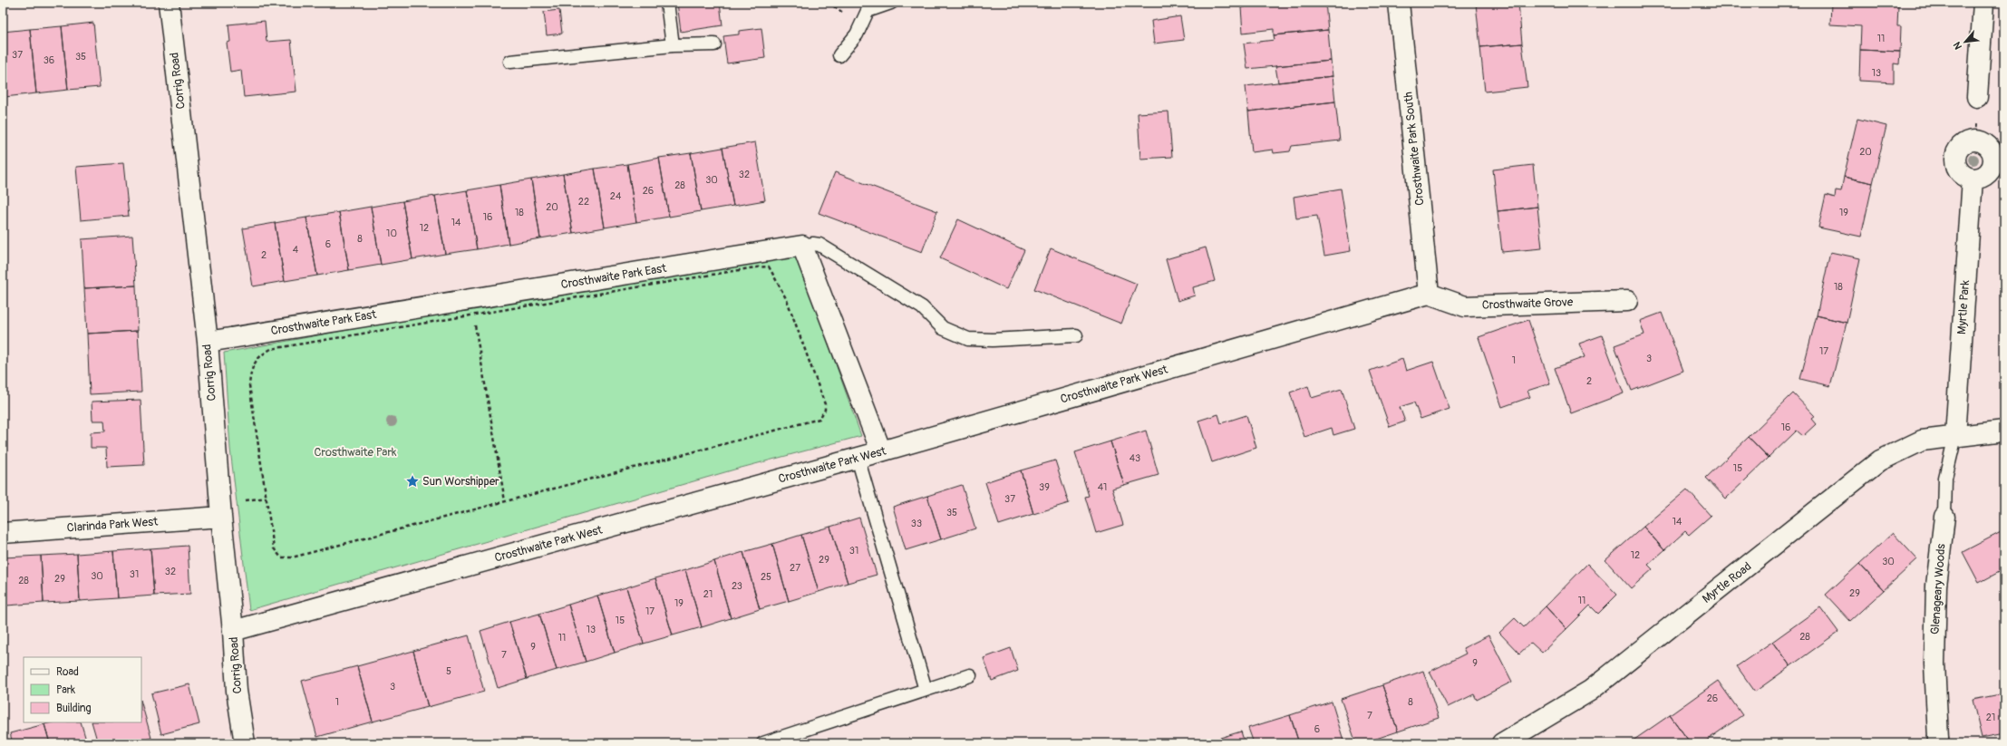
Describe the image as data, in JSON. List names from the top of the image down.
{
  "streets": {
    "street": [
      "Corrig Road",
      "Crosthwaite Park South",
      "Crosthwaite Park East",
      "Crosthwaite Grove",
      "Myrtle Park",
      "Crosthwaite Park West",
      "Clarinda Park West",
      "Myrtle Road",
      "Glenageary Woods"
    ]
  },
  "crossings": [
    ["Corrig Road", "Crosthwaite Park East"],
    ["Corrig Road", "Crosthwaite Park West"],
    ["Corrig Road", "Clarinda Park West"],
    ["Crosthwaite Park South", "Crosthwaite Grove"],
    ["Crosthwaite Park South", "Crosthwaite Park West"],
    ["Crosthwaite Grove", "Crosthwaite Park West"],
    ["Myrtle Park", "Myrtle Road"],
    ["Myrtle Park", "Glenageary Woods"],
    ["Myrtle Road", "Glenageary Woods"]
  ],
  "parks": ["Crosthwaite Park"],
  "places": {
    "place": ["Sun Worshipper"]
  },
  "house_numbers": [
    "11",
    "37",
    "35",
    "36",
    "13",
    "20",
    "32",
    "30",
    "28",
    "26",
    "24",
    "22",
    "20",
    "18",
    "19",
    "16",
    "14",
    "12",
    "10",
    "8",
    "6",
    "4",
    "2",
    "18",
    "17",
    "3",
    "1",
    "2",
    "16",
    "43",
    "15",
    "39",
    "41",
    "37",
    "35",
    "14",
    "33",
    "31",
    "12",
    "29",
    "30",
    "27",
    "32",
    "31",
    "30",
    "25",
    "29",
    "28",
    "23",
    "29",
    "21",
    "11",
    "19",
    "17",
    "15",
    "13",
    "28",
    "11",
    "9",
    "7",
    "9",
    "5",
    "3",
    "26",
    "1",
    "8",
    "7",
    "21",
    "6"
  ],
  "legend": ["Road", "Park", "Building"],
  "north": "bottom left"
}
